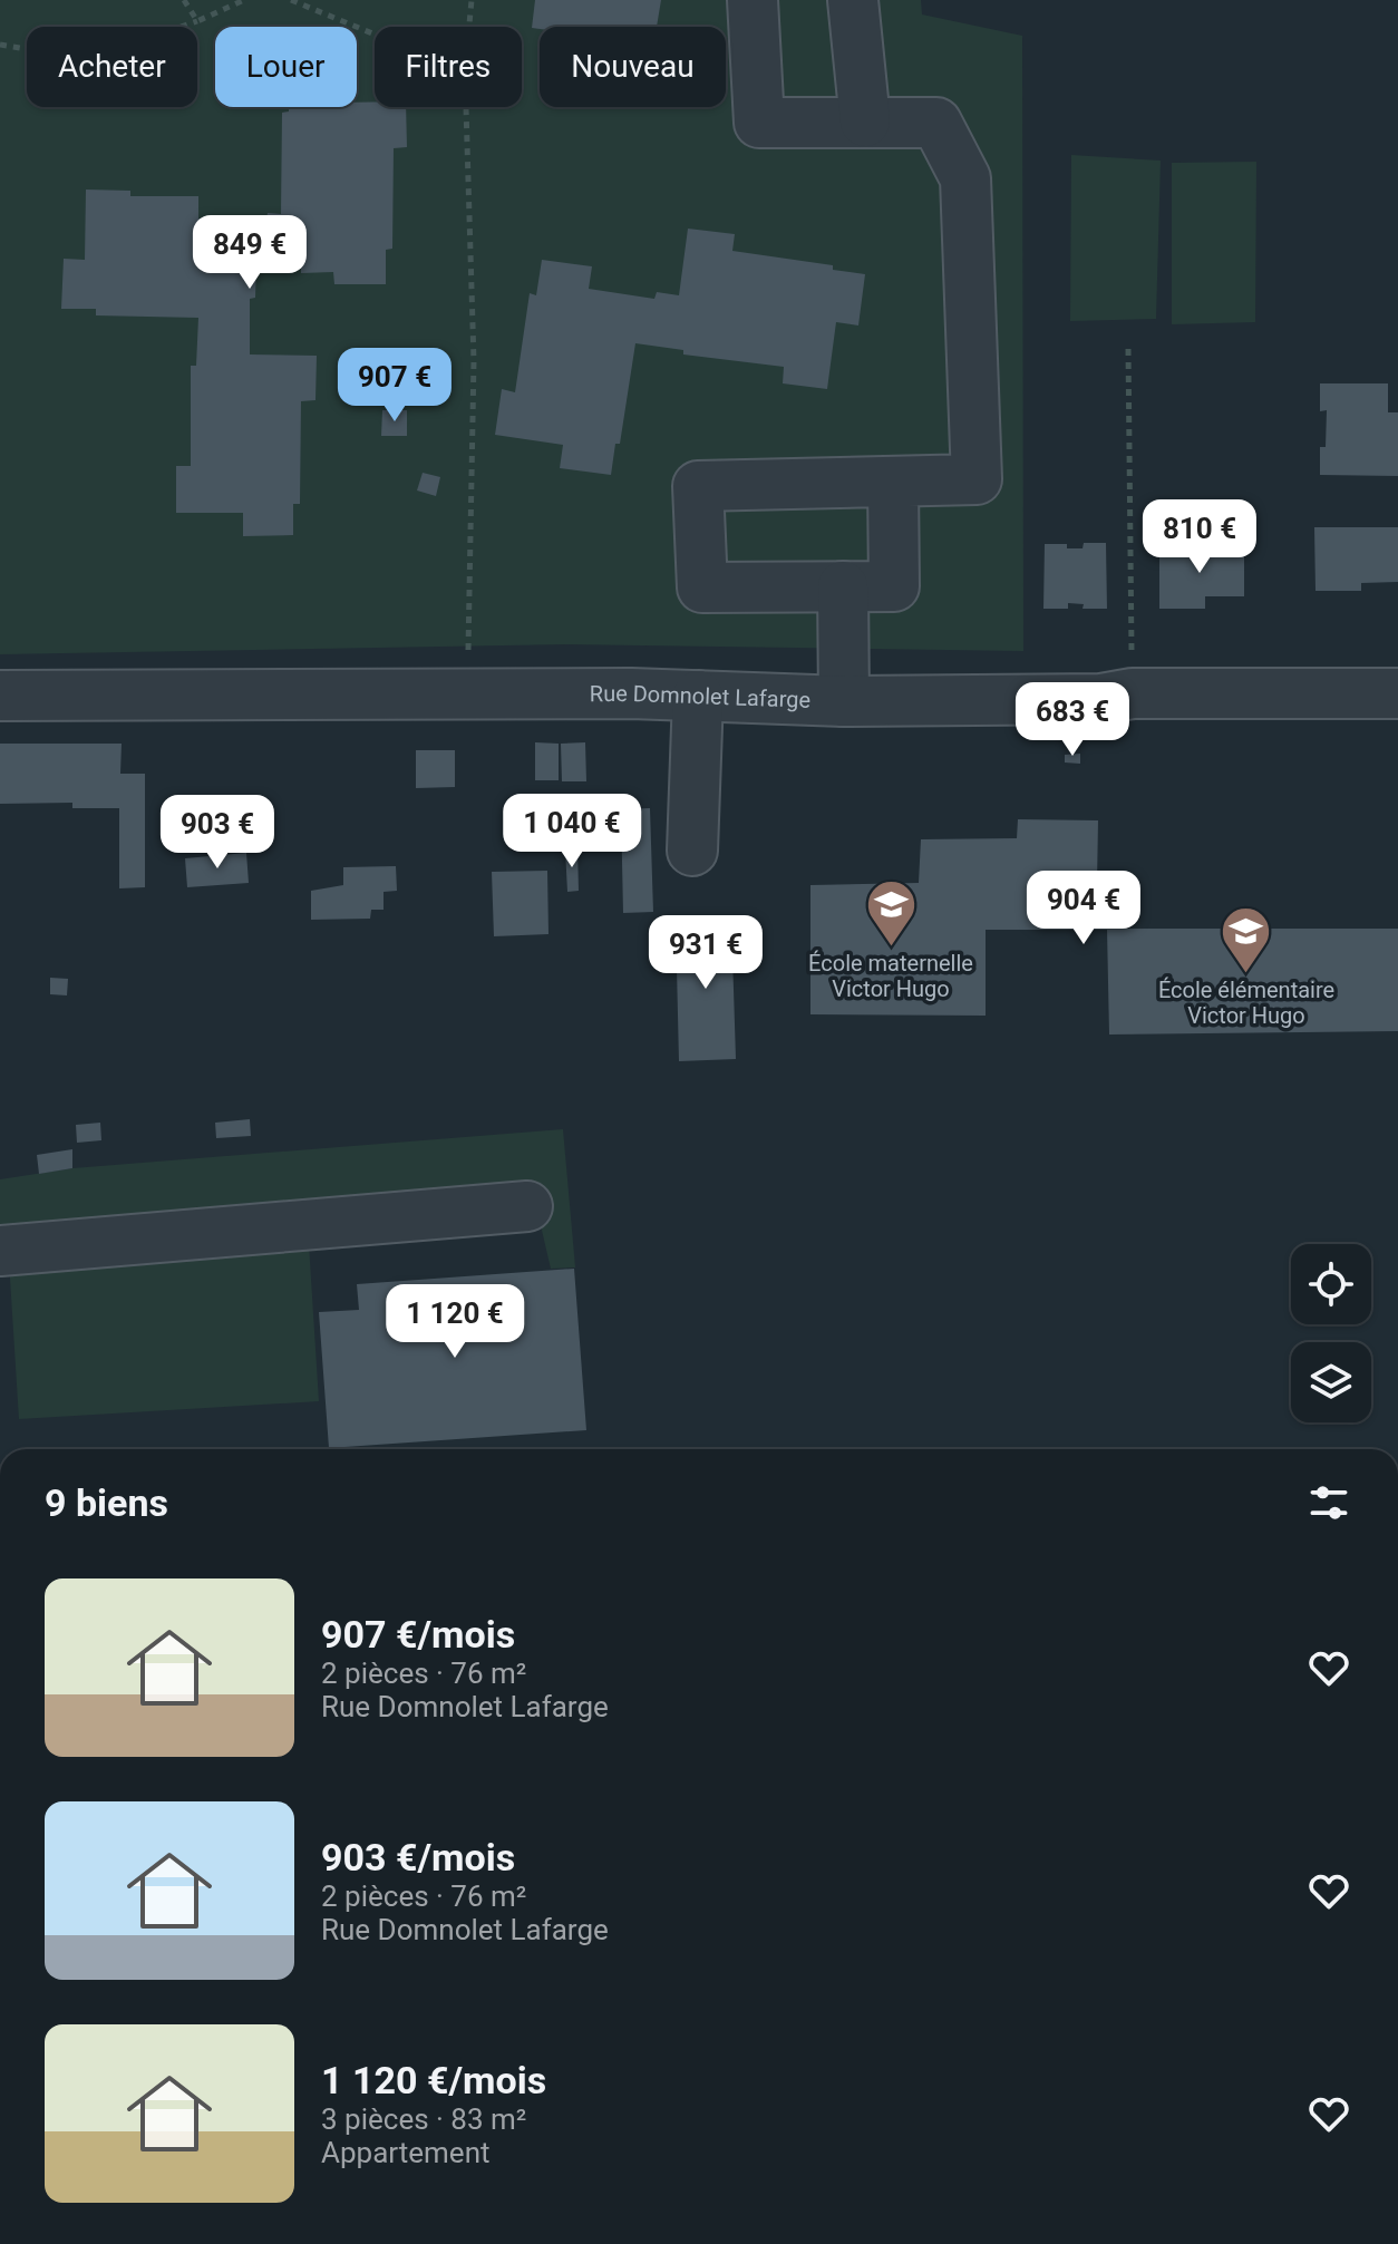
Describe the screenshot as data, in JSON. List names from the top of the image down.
{
  "streets": {
    "street": ["Rue Domnolet Lafarge"]
  },
  "places": {
    "school or university": ["École maternelle Victor Hugo", "École élémentaire Victor Hugo"]
  },
  "page": {
    "chip": [
      "Acheter",
      "Louer",
      "Filtres",
      "Nouveau"
    ],
    "price": [
      "849 €",
      "907 €",
      "810 €",
      "683 €",
      "1 040 €",
      "903 €",
      "904 €",
      "931 €",
      "1 120 €"
    ],
    "heading": "9 biens",
    "list": [
      {
        "name": "907 €/mois",
        "note": "2 pièces · 76 m² · Rue Domnolet Lafarge"
      },
      {
        "name": "903 €/mois",
        "note": "2 pièces · 76 m² · Rue Domnolet Lafarge"
      },
      {
        "name": "1 120 €/mois",
        "note": "3 pièces · 83 m² · Appartement"
      }
    ]
  }
}
